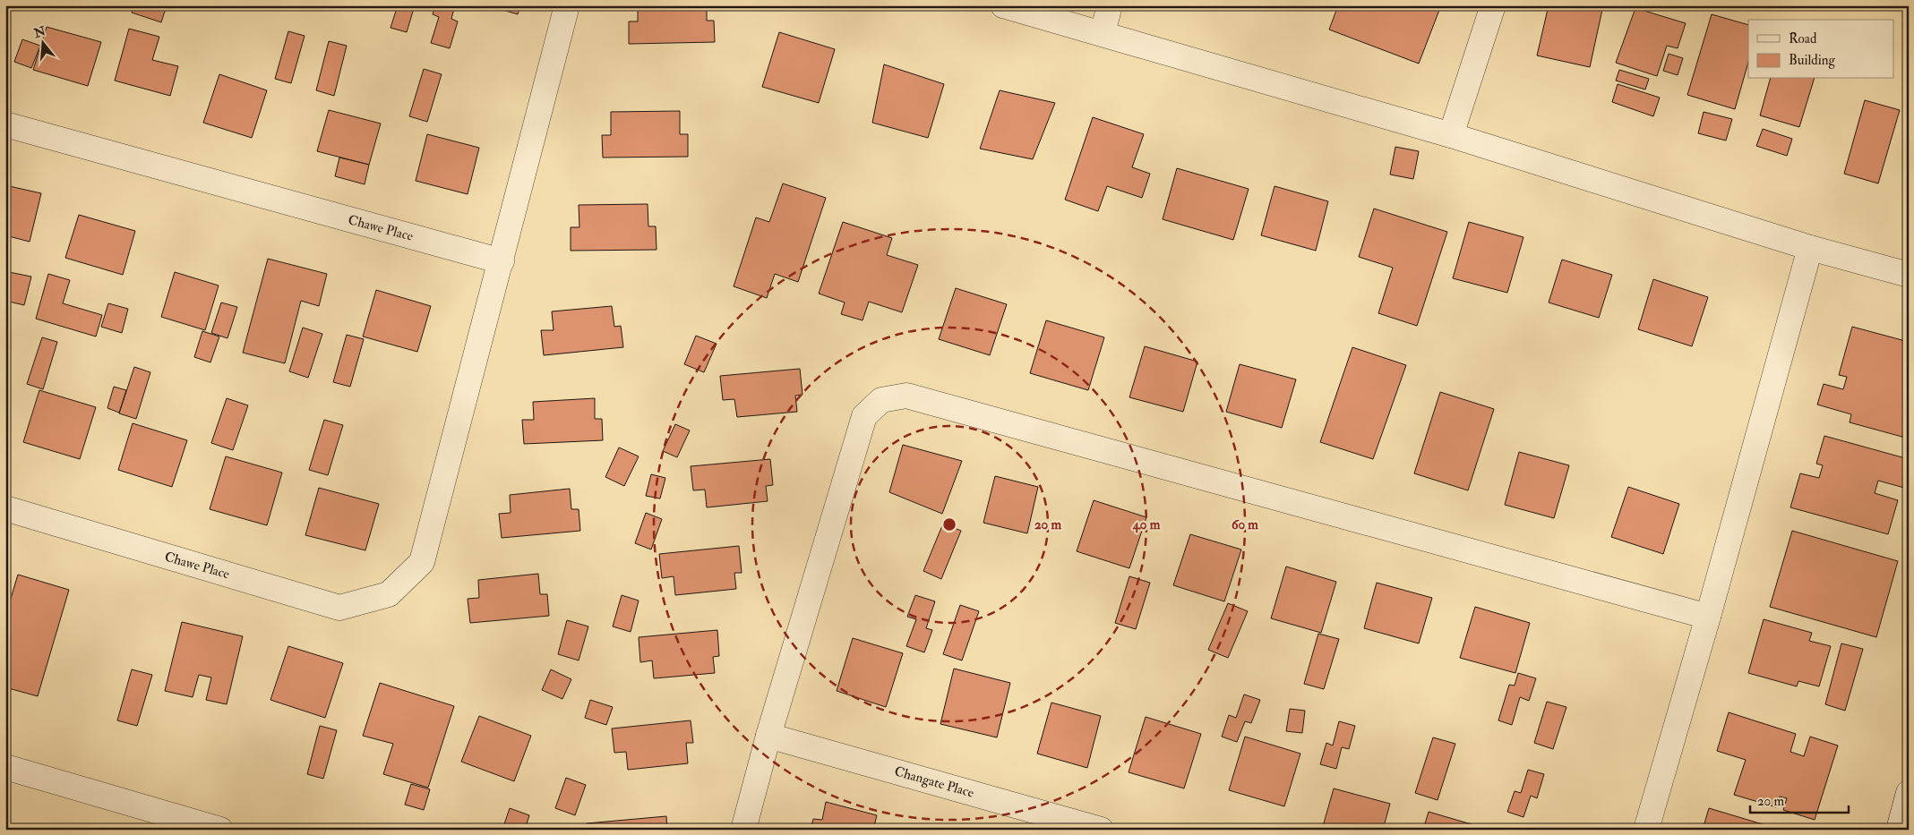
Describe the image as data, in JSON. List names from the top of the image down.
{
  "streets": {
    "street": ["Chawe Place", "Changate Place"]
  },
  "legend": ["Road", "Building"],
  "scale_bar": "20 m",
  "north": "top",
  "rings": ["20 m", "40 m", "60 m"]
}
